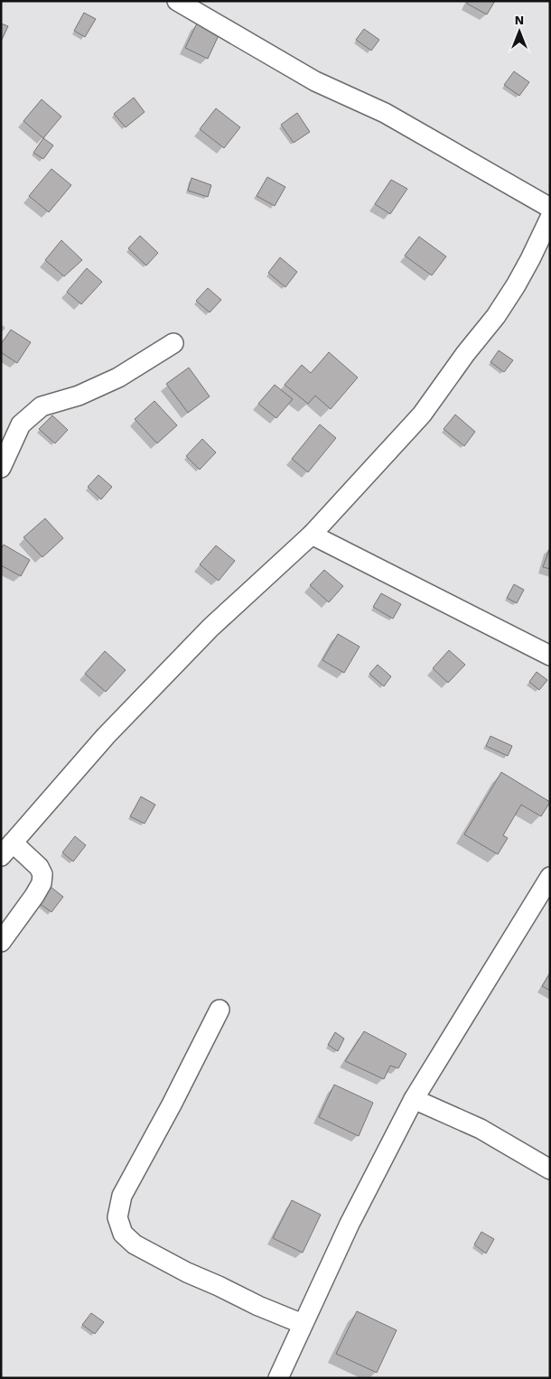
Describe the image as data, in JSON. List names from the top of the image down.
{
  "north": "top"
}
